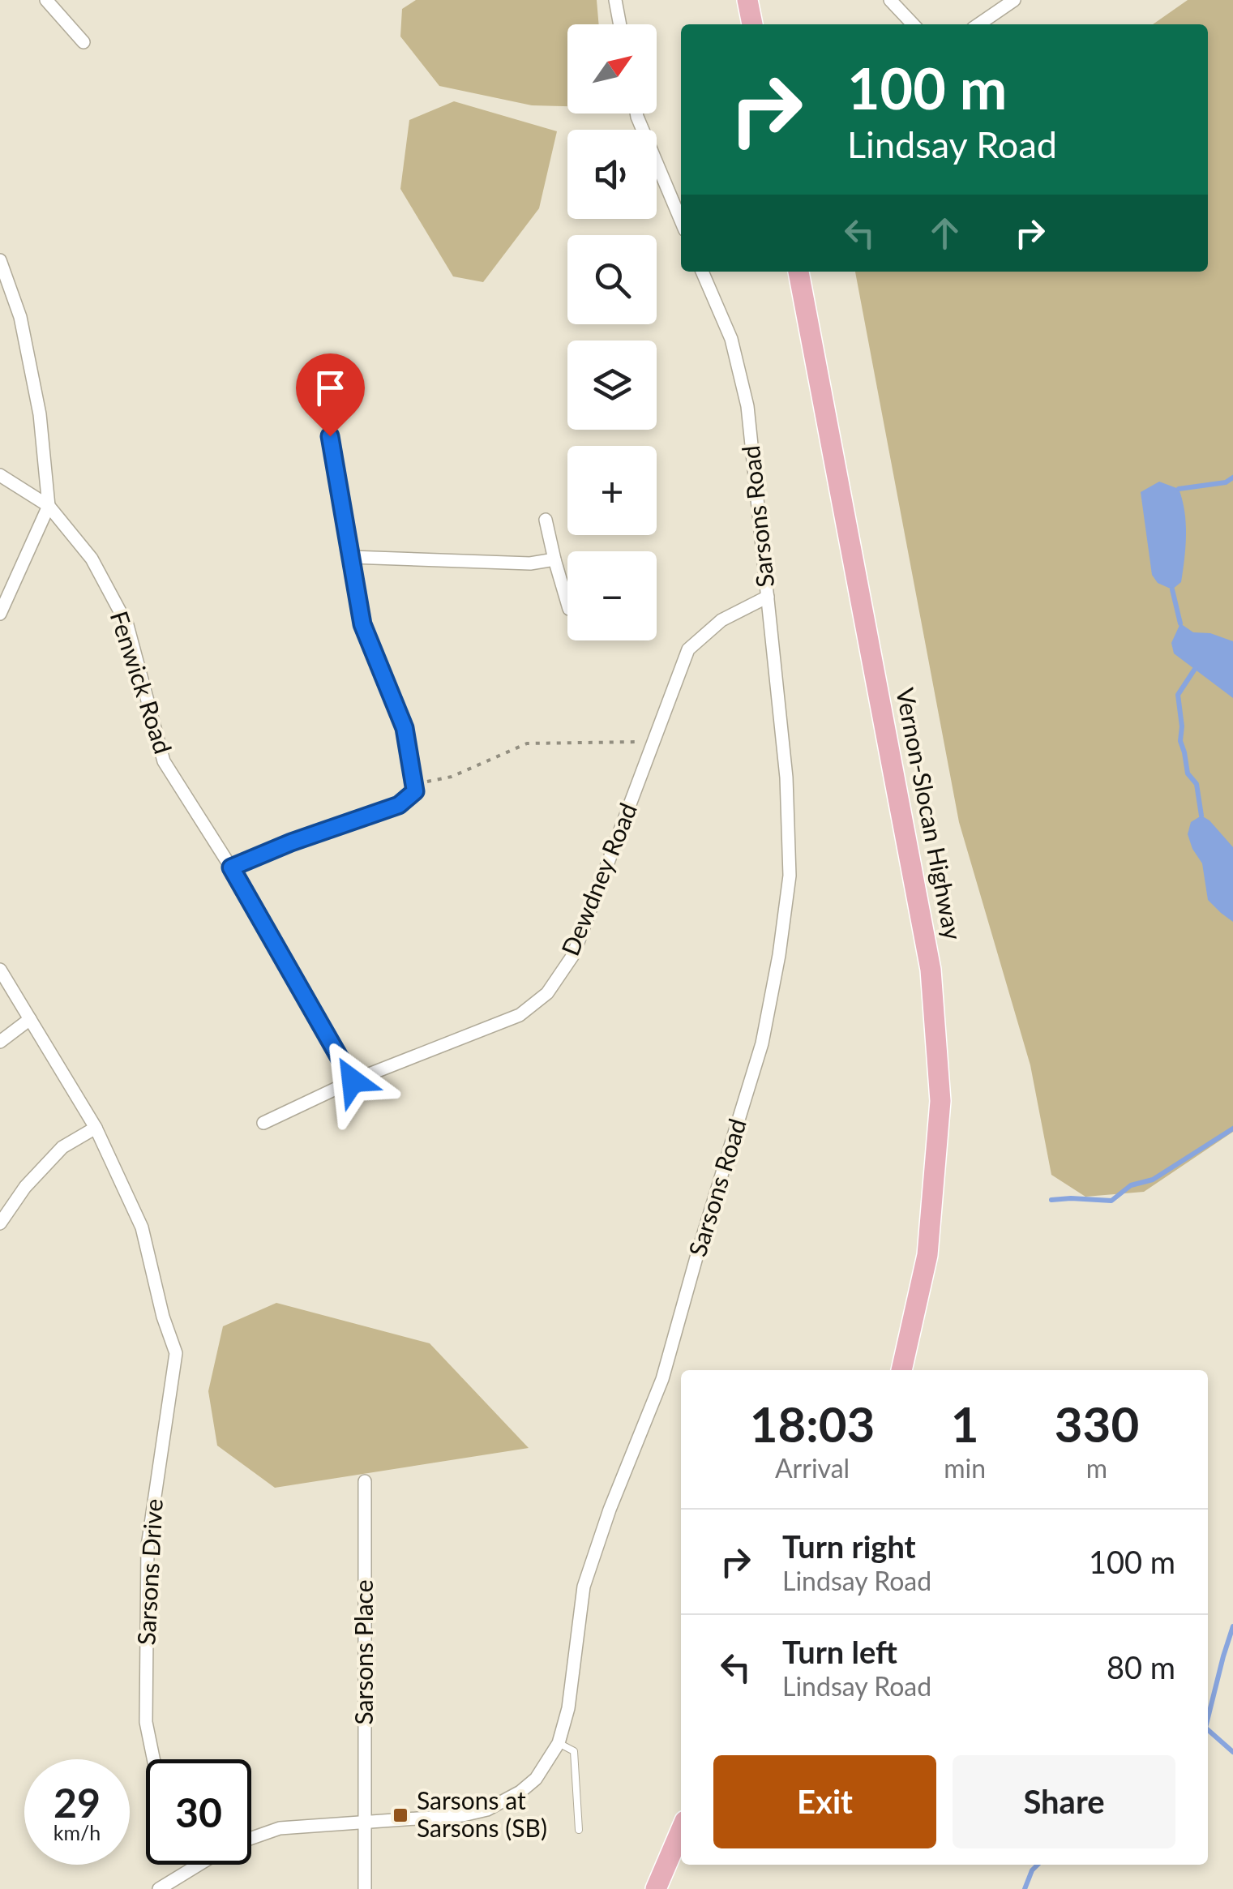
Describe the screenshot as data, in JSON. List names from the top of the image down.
{
  "streets": {
    "main road": ["Vernon-Slocan Highway"],
    "street": [
      "Sarsons Road",
      "Fenwick Road",
      "Dewdney Road",
      "Sarsons Drive",
      "Sarsons Place"
    ]
  },
  "crossings": [
    ["Sarsons Road", "Dewdney Road"],
    ["Sarsons Road", "Sarsons Place"],
    ["Fenwick Road", "Dewdney Road"]
  ],
  "places": {
    "transit": ["Sarsons at Sarsons (SB)"]
  },
  "north": "top right",
  "page": {
    "map_buttons": ["+", "−"],
    "turn": ["100 m", "Lindsay Road"],
    "eta": [
      "18:03",
      "Arrival",
      "1",
      "min",
      "330",
      "m"
    ],
    "list": [
      {
        "name": "Turn right",
        "note": "Lindsay Road",
        "value": "100 m"
      },
      {
        "name": "Turn left",
        "note": "Lindsay Road",
        "value": "80 m"
      }
    ],
    "buttons": ["Exit", "Share"],
    "speed": "29 km/h",
    "limit": "30"
  }
}
